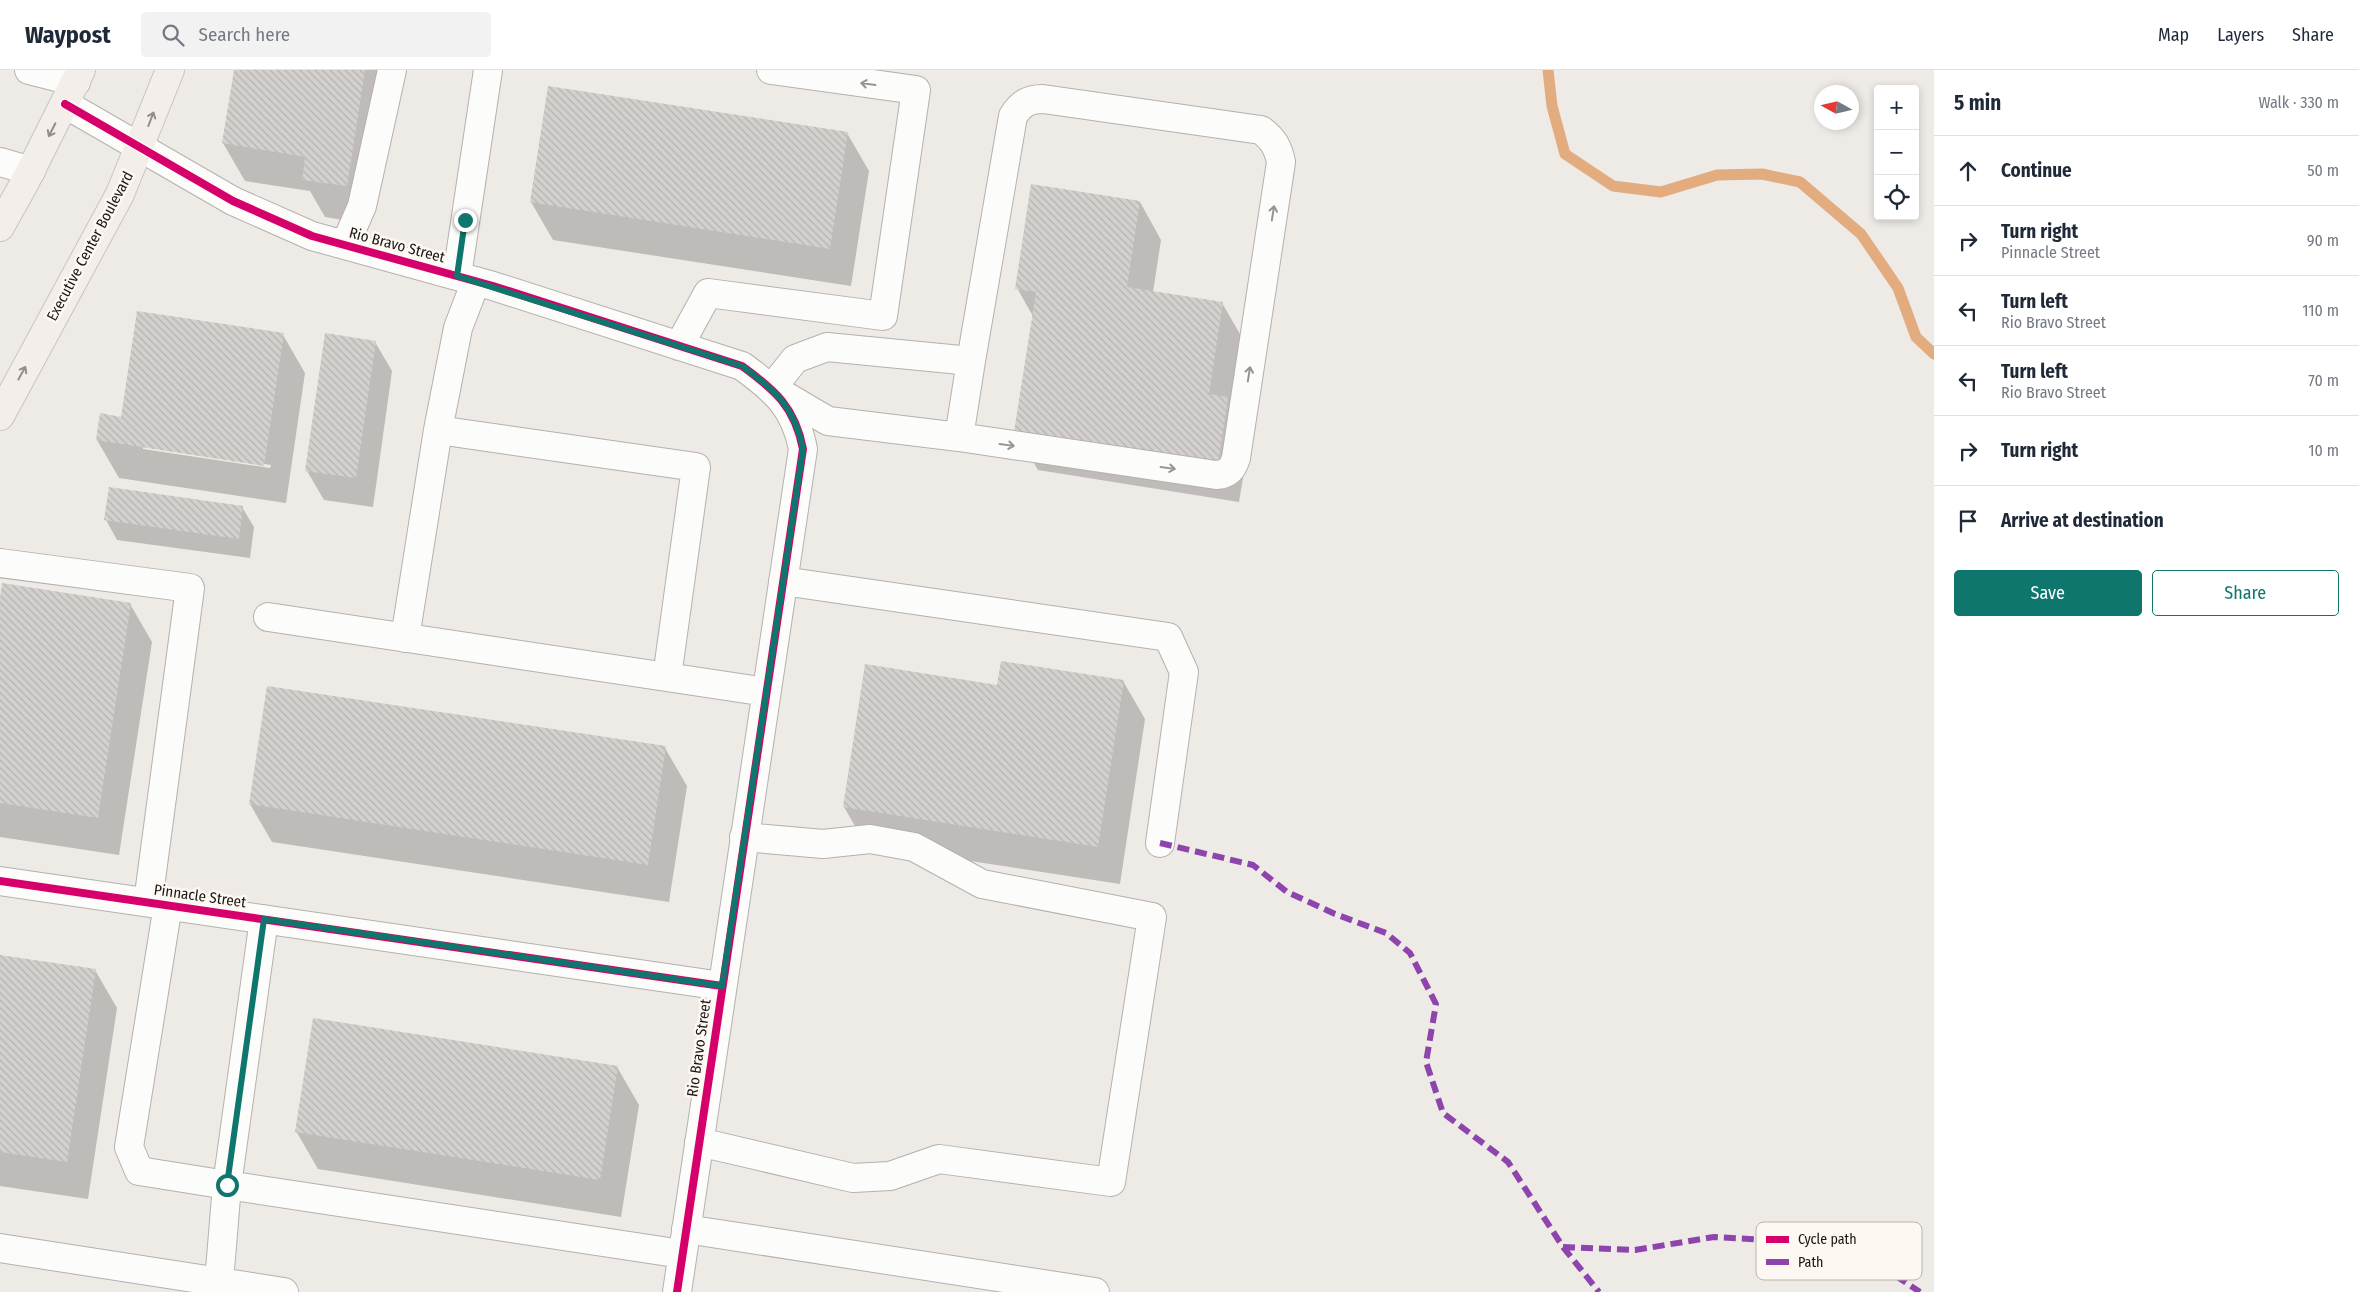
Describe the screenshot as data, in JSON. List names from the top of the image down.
{
  "streets": {
    "main road": ["Executive Center Boulevard"],
    "street": ["Rio Bravo Street", "Pinnacle Street"]
  },
  "crossings": [
    ["Rio Bravo Street", "Executive Center Boulevard"],
    ["Rio Bravo Street", "Pinnacle Street"]
  ],
  "legend": ["Cycle path", "Path"],
  "north": "left",
  "page": {
    "header": "Waypost",
    "search": "Search here",
    "nav": ["Map", "Layers", "Share"],
    "heading": ["5 min", "Walk · 330 m"],
    "map_buttons": ["+", "−"],
    "list": [
      ["Continue", "50 m"],
      ["Turn right", "Pinnacle Street", "90 m"],
      ["Turn left", "Rio Bravo Street", "110 m"],
      ["Turn left", "Rio Bravo Street", "70 m"],
      ["Turn right", "10 m"],
      "Arrive at destination"
    ],
    "buttons": ["Save", "Share"]
  }
}
